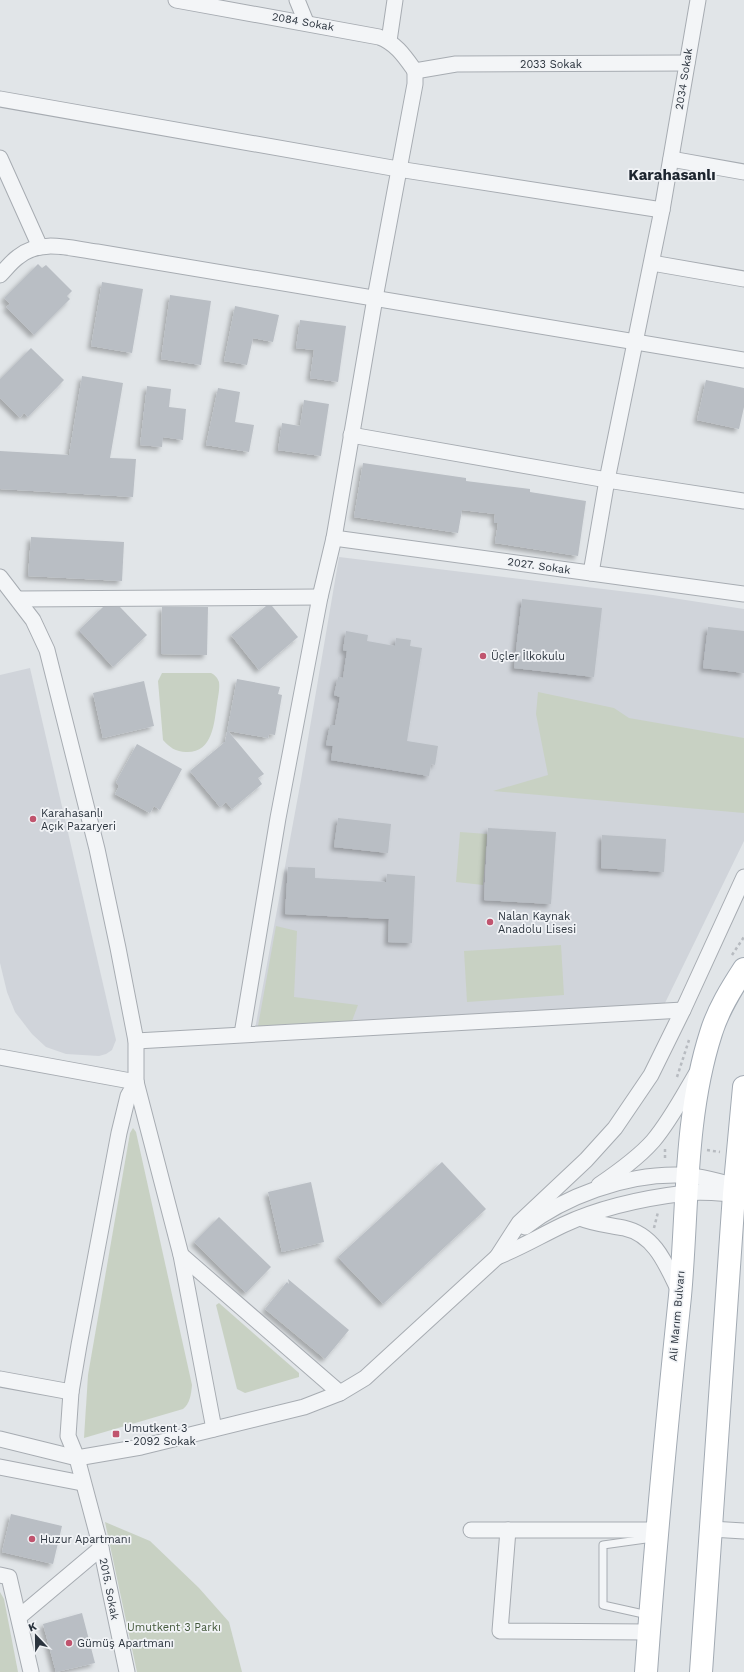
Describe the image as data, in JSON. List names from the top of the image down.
{
  "streets": {
    "main road": ["Ali Marım Bulvarı"],
    "street": [
      "2084 Sokak",
      "2033 Sokak",
      "2034 Sokak",
      "2027. Sokak",
      "2015. Sokak"
    ]
  },
  "crossings": [
    ["2084 Sokak", "2033 Sokak"],
    ["2033 Sokak", "2034 Sokak"],
    ["2034 Sokak", "2027. Sokak"]
  ],
  "districts": ["Karahasanlı"],
  "parks": ["Umutkent 3 Parkı"],
  "places": {
    "other": [
      "Üçler İlkokulu",
      "Karahasanlı Açık Pazaryeri",
      "Nalan Kaynak Anadolu Lisesi",
      "Huzur Apartmanı",
      "Gümüş Apartmanı"
    ],
    "transit": ["Umutkent 3 - 2092 Sokak"]
  },
  "north": "top"
}
